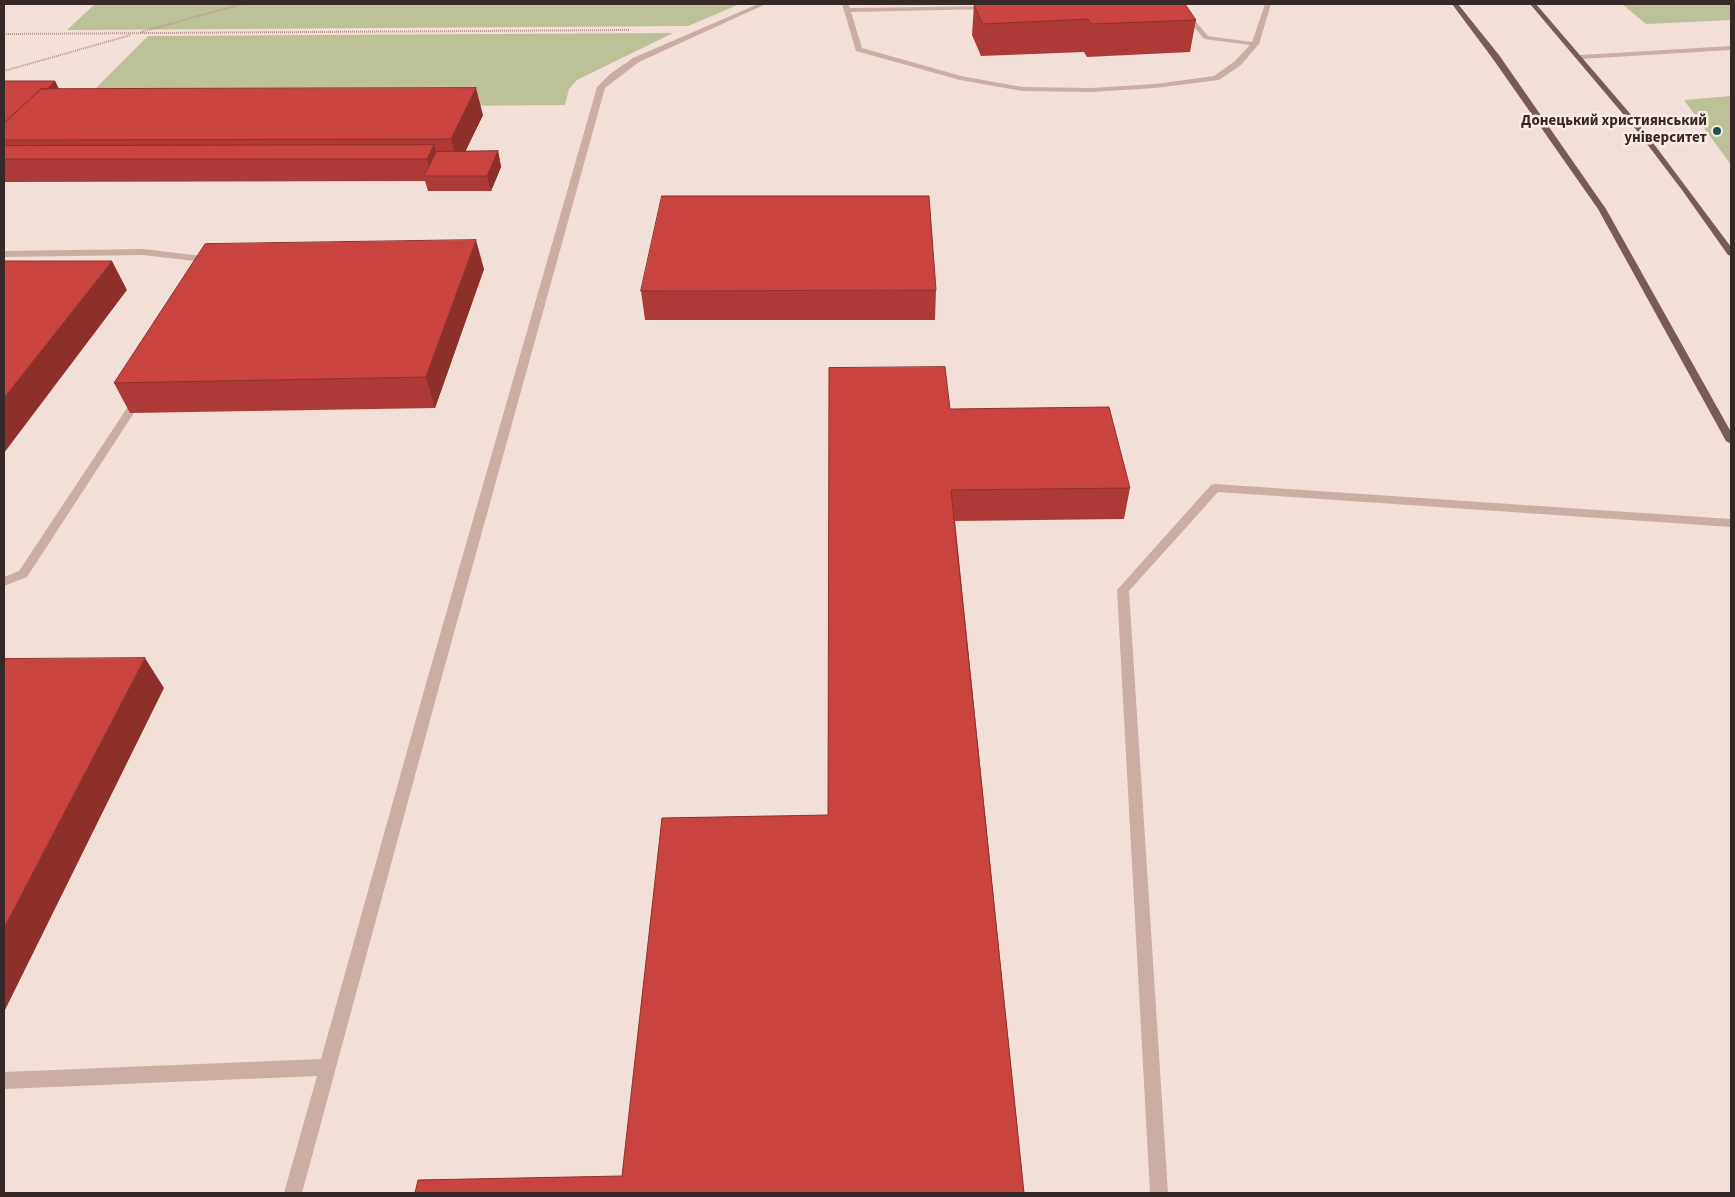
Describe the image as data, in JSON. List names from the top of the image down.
{
  "places": ["Донецький християнський університет"]
}
